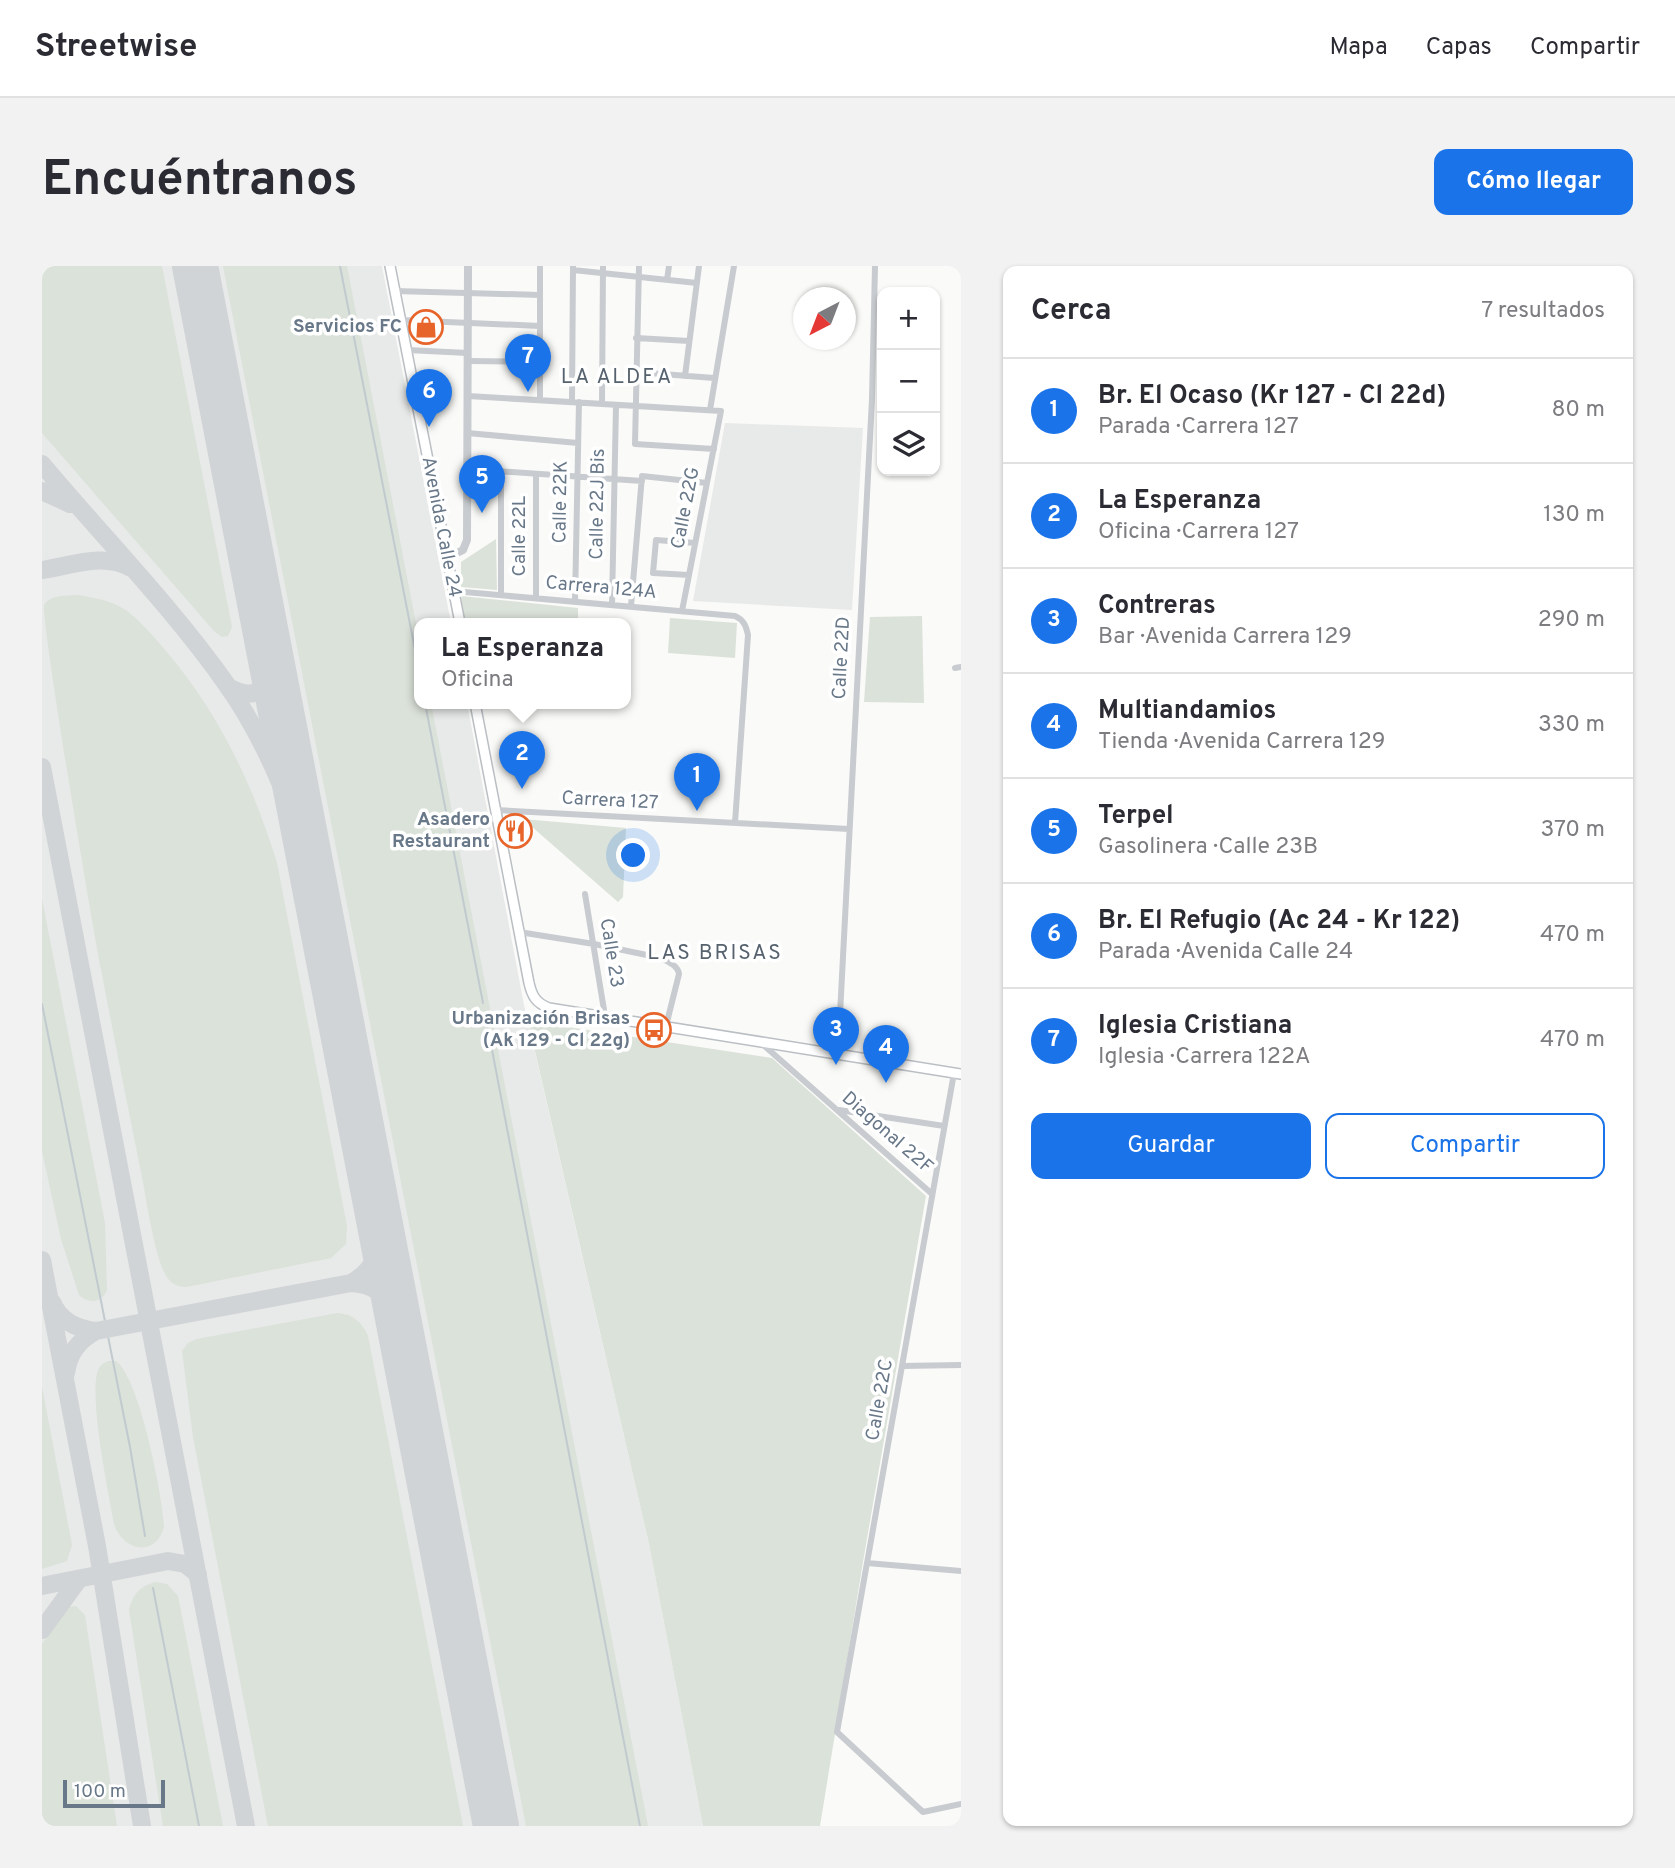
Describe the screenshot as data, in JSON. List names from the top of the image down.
{
  "streets": {
    "main road": ["Avenida Calle 24"],
    "street": [
      "Calle 22K",
      "Calle 22J Bis",
      "Calle 22G",
      "Calle 22L",
      "Carrera 124A",
      "Calle 22D",
      "Carrera 127",
      "Calle 23",
      "Diagonal 22F",
      "Calle 22C"
    ]
  },
  "crossings": [
    ["Calle 22K", "Carrera 124A"],
    ["Calle 22J Bis", "Carrera 124A"],
    ["Calle 22G", "Carrera 124A"],
    ["Avenida Calle 24", "Carrera 124A"],
    ["Calle 22L", "Carrera 124A"],
    ["Carrera 124A", "Carrera 127"],
    ["Calle 22D", "Carrera 127"],
    ["Diagonal 22F", "Calle 22C"]
  ],
  "districts": ["LA ALDEA", "LAS BRISAS"],
  "places": {
    "shop": ["Servicios FC"],
    "restaurant": ["Asadero Restaurant"],
    "bus stop": ["Urbanización Brisas (Ak 129 - Cl 22g)"]
  },
  "scale_bar": "100 m",
  "north": "bottom left",
  "page": {
    "header": "Streetwise",
    "nav": ["Mapa", "Capas", "Compartir"],
    "buttons": [
      "Cómo llegar",
      ["Guardar", "Compartir"]
    ],
    "title": "Encuéntranos",
    "heading": ["Cerca", "7 resultados"],
    "map_buttons": ["+", "−"],
    "pins": [
      "7",
      "6",
      "5",
      "2",
      "1",
      "3",
      "4"
    ],
    "list": [
      {
        "mark": "1",
        "name": "Br. El Ocaso (Kr 127 - Cl 22d)",
        "note": "Parada · Carrera 127",
        "value": "80 m"
      },
      {
        "mark": "2",
        "name": "La Esperanza",
        "note": "Oficina · Carrera 127",
        "value": "130 m"
      },
      {
        "mark": "3",
        "name": "Contreras",
        "note": "Bar · Avenida Carrera 129",
        "value": "290 m"
      },
      {
        "mark": "4",
        "name": "Multiandamios",
        "note": "Tienda · Avenida Carrera 129",
        "value": "330 m"
      },
      {
        "mark": "5",
        "name": "Terpel",
        "note": "Gasolinera · Calle 23B",
        "value": "370 m"
      },
      {
        "mark": "6",
        "name": "Br. El Refugio (Ac 24 - Kr 122)",
        "note": "Parada · Avenida Calle 24",
        "value": "470 m"
      },
      {
        "mark": "7",
        "name": "Iglesia Cristiana",
        "note": "Iglesia · Carrera 122A",
        "value": "470 m"
      }
    ],
    "popup": ["La Esperanza", "Oficina"],
    "scale": "100 m"
  }
}
